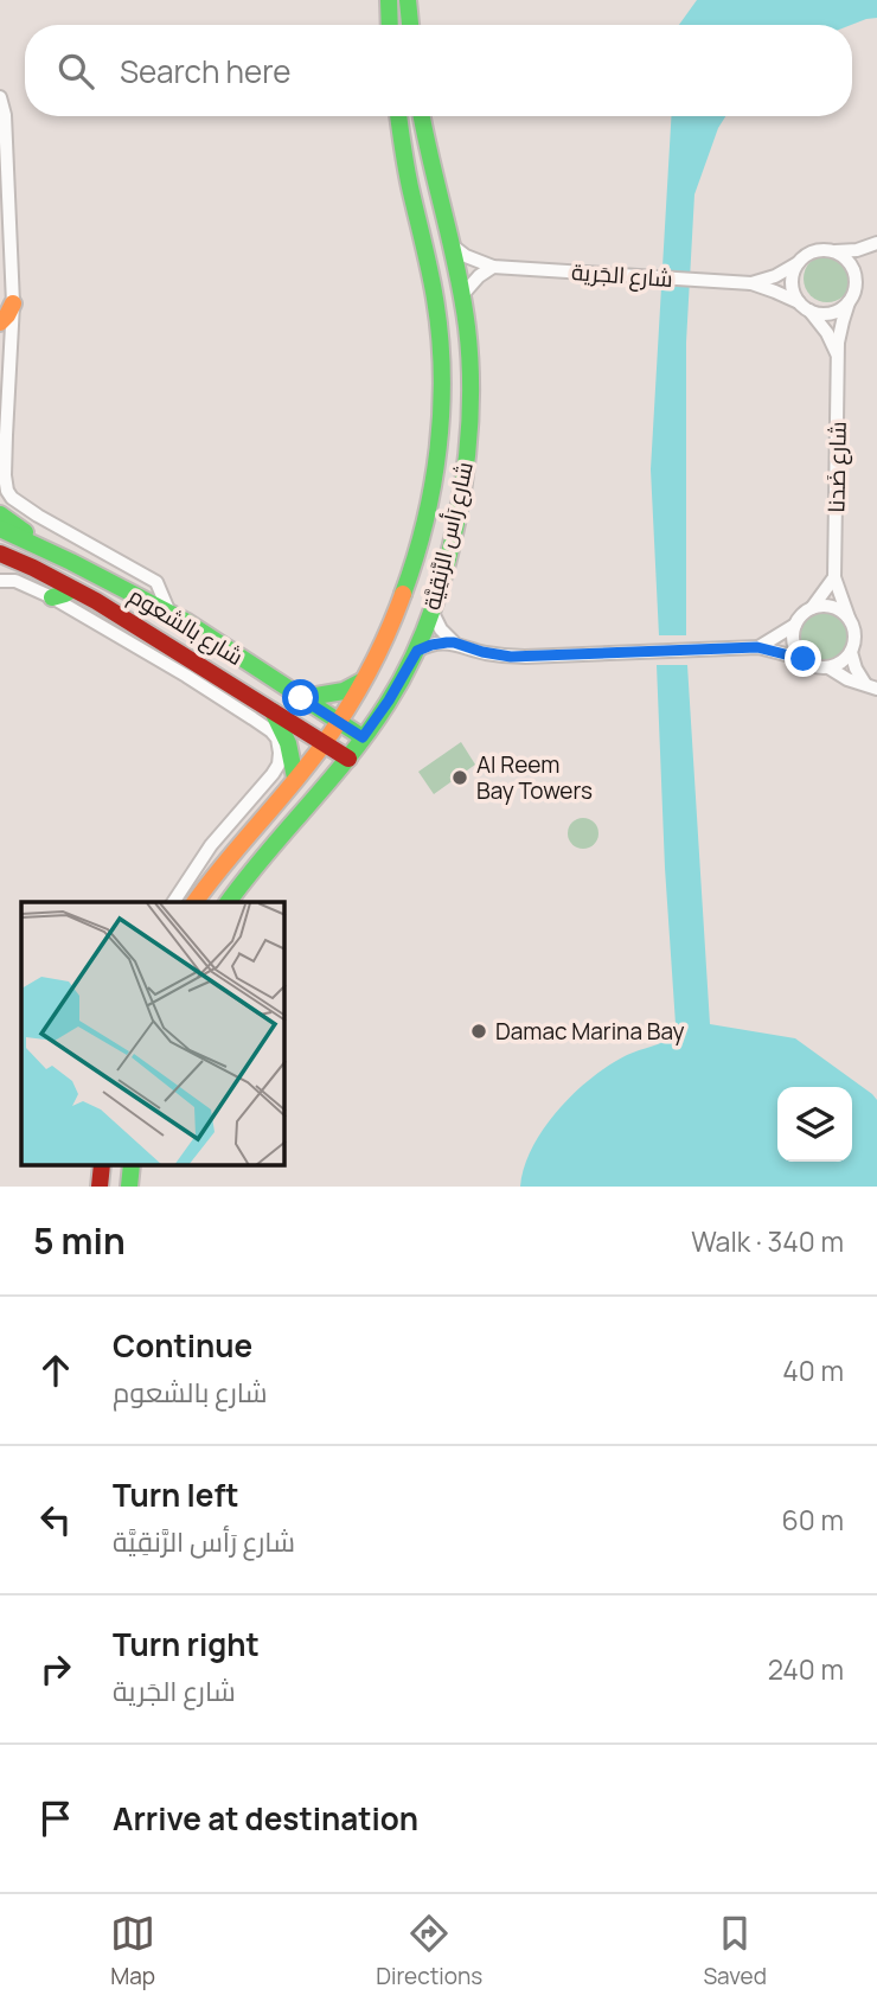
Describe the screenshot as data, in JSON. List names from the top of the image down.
{
  "streets": {
    "street": [
      "شارع الجَرية",
      "شارع ضَدنا",
      "شارع رَأس الرَّنقِيَّة",
      "شارع بالشعوم"
    ]
  },
  "crossings": [
    ["شارع الجَرية", "شارع ضَدنا"],
    ["شارع الجَرية", "شارع رَأس الرَّنقِيَّة"],
    ["شارع رَأس الرَّنقِيَّة", "شارع بالشعوم"]
  ],
  "places": ["Al Reem Bay Towers", "Damac Marina Bay"],
  "page": {
    "search": "Search here",
    "heading": ["5 min", "Walk · 340 m"],
    "list": [
      ["Continue", "شارع بالشعوم", "40 m"],
      ["Turn left", "شارع رَأس الرَّنقِيَّة", "60 m"],
      ["Turn right", "شارع الجَرية", "240 m"],
      "Arrive at destination"
    ],
    "nav": ["Map", "Directions", "Saved"]
  }
}
